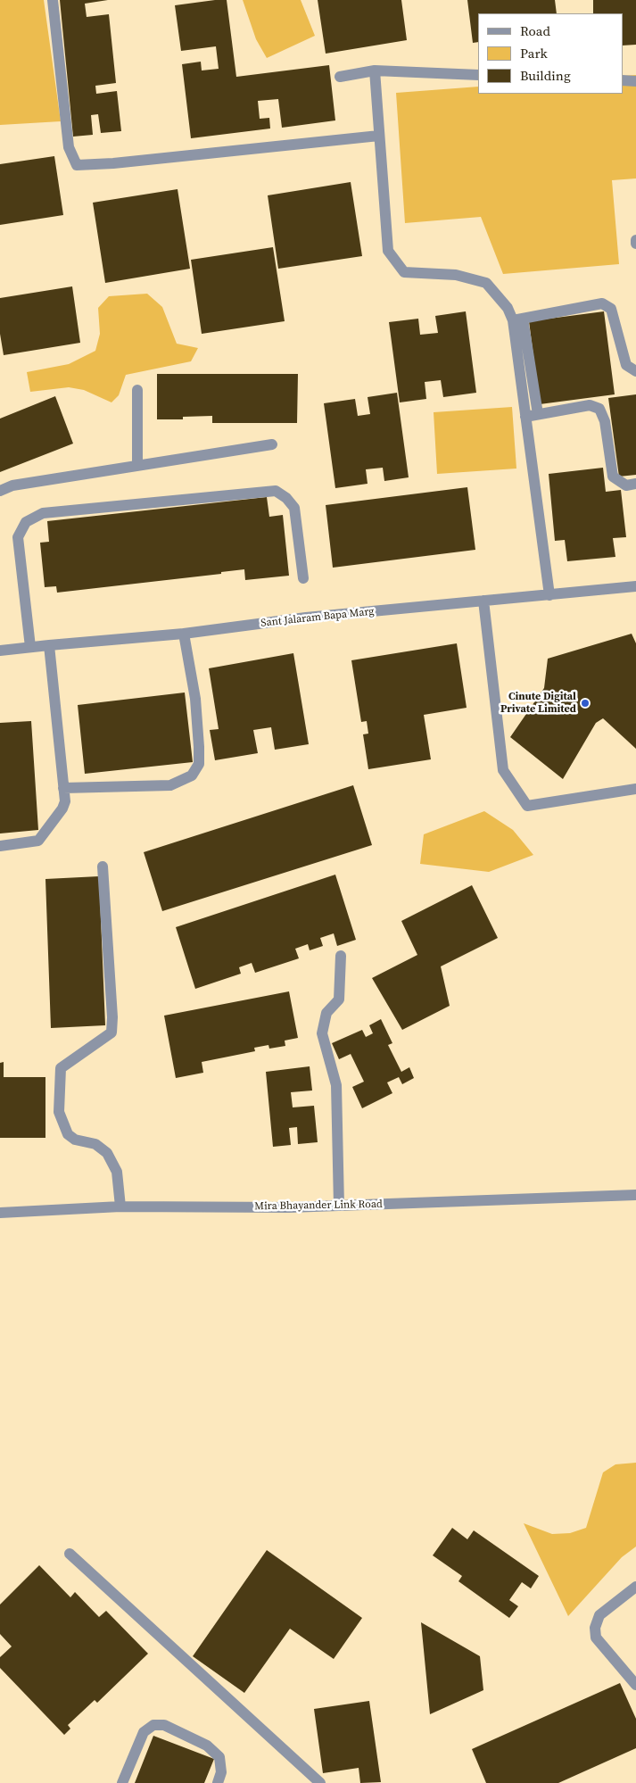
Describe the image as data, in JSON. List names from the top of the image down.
{
  "streets": {
    "street": ["Sant Jalaram Bapa Marg", "Mira Bhayander Link Road"]
  },
  "places": ["Cinute Digital Private Limited"],
  "legend": ["Road", "Park", "Building"]
}
